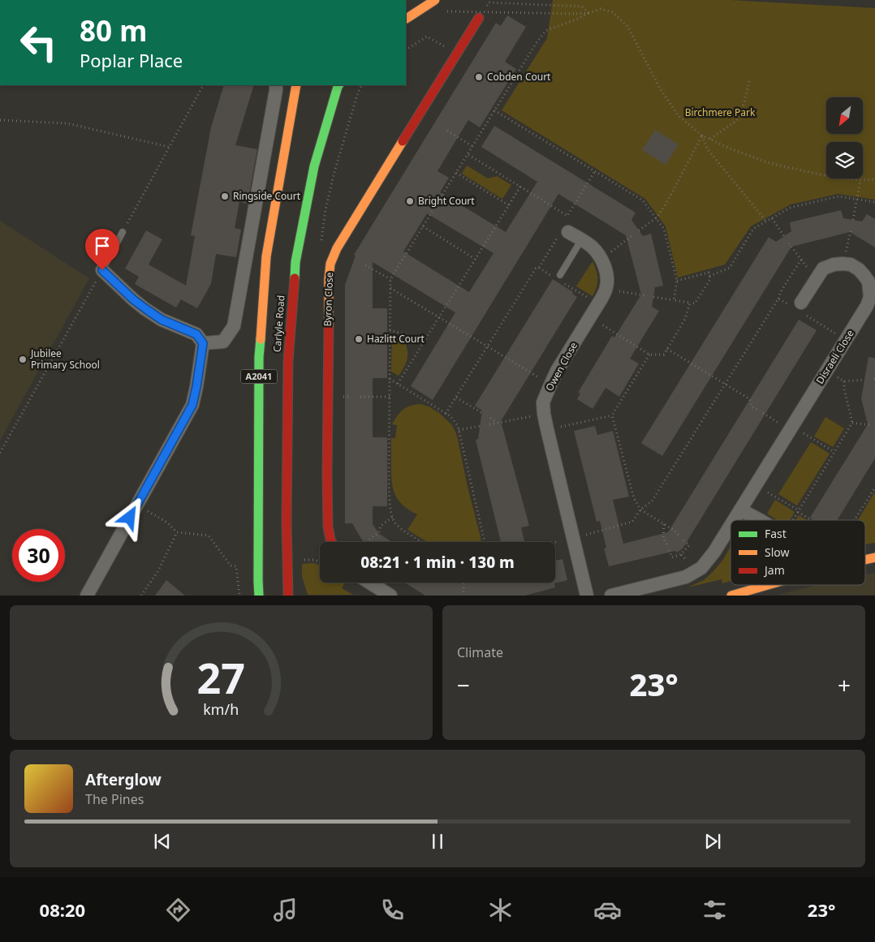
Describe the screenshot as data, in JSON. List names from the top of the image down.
{
  "streets": {
    "main road": ["Byron Close", "Carlyle Road", "A2041"],
    "street": ["Disraeli Close", "Owen Close"]
  },
  "parks": ["Birchmere Park"],
  "places": [
    "Cobden Court",
    "Ringside Court",
    "Bright Court",
    "Hazlitt Court",
    "Jubilee Primary School"
  ],
  "legend": ["Fast", "Slow", "Jam"],
  "north": "bottom left",
  "page": {
    "turn": ["80 m", "Poplar Place"],
    "limit": "30",
    "trip": "08:21 · 1 min · 130 m",
    "tile": "Climate",
    "heat": ["−", "23°", "+"],
    "song": ["Afterglow", "The Pines"],
    "tabs": ["08:20", "23°"],
    "gauge": ["27", "km/h"]
  }
}
